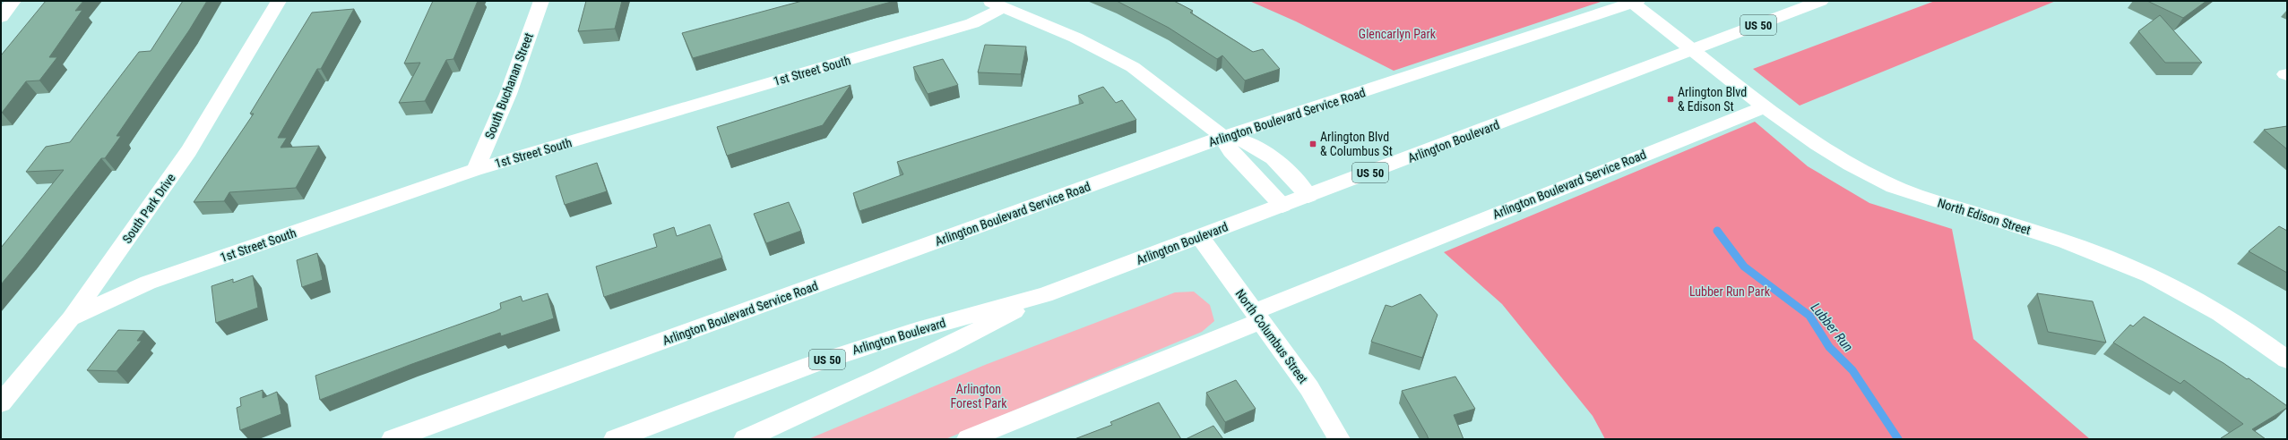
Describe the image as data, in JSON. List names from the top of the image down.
{
  "streets": {
    "main road": [
      "US 50",
      "1st Street South",
      "South Buchanan Street",
      "Arlington Boulevard Service Road",
      "Arlington Boulevard",
      "South Park Drive",
      "North Edison Street",
      "North Columbus Street"
    ]
  },
  "crossings": [
    ["1st Street South", "South Buchanan Street"],
    ["1st Street South", "South Park Drive"],
    ["Arlington Boulevard Service Road", "North Edison Street"],
    ["Arlington Boulevard Service Road", "North Columbus Street"],
    ["Arlington Boulevard", "North Edison Street"],
    ["Arlington Boulevard", "North Columbus Street"]
  ],
  "water": ["Lubber Run"],
  "parks": ["Glencarlyn Park", "Lubber Run Park", "Arlington Forest Park"],
  "places": {
    "transit": ["Arlington Blvd & Edison St", "Arlington Blvd & Columbus St"]
  }
}
